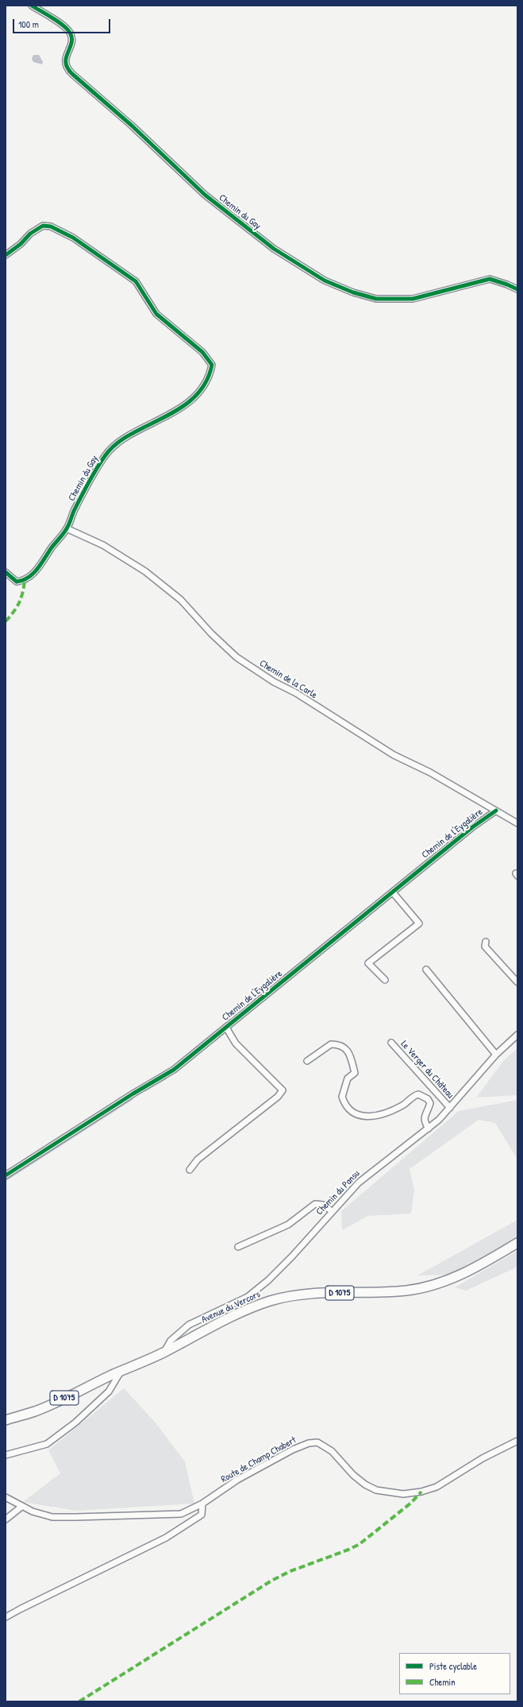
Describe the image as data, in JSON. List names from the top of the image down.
{
  "streets": {
    "main road": ["D 1075", "Avenue du Vercors"],
    "street": [
      "Chemin du Gay",
      "Chemin de la Carle",
      "Chemin de l'Eygalière",
      "Le Verger du Château",
      "Chemin du Pansu",
      "Route de Champ Chabert"
    ]
  },
  "crossings": [
    ["Chemin du Gay", "Chemin de la Carle"],
    ["Chemin de la Carle", "Chemin de l'Eygalière"],
    ["Le Verger du Château", "Chemin du Pansu"],
    ["Chemin du Pansu", "Avenue du Vercors"],
    ["D 1075", "Avenue du Vercors"]
  ],
  "legend": ["Piste cyclable", "Chemin"],
  "scale_bar": "100 m"
}
